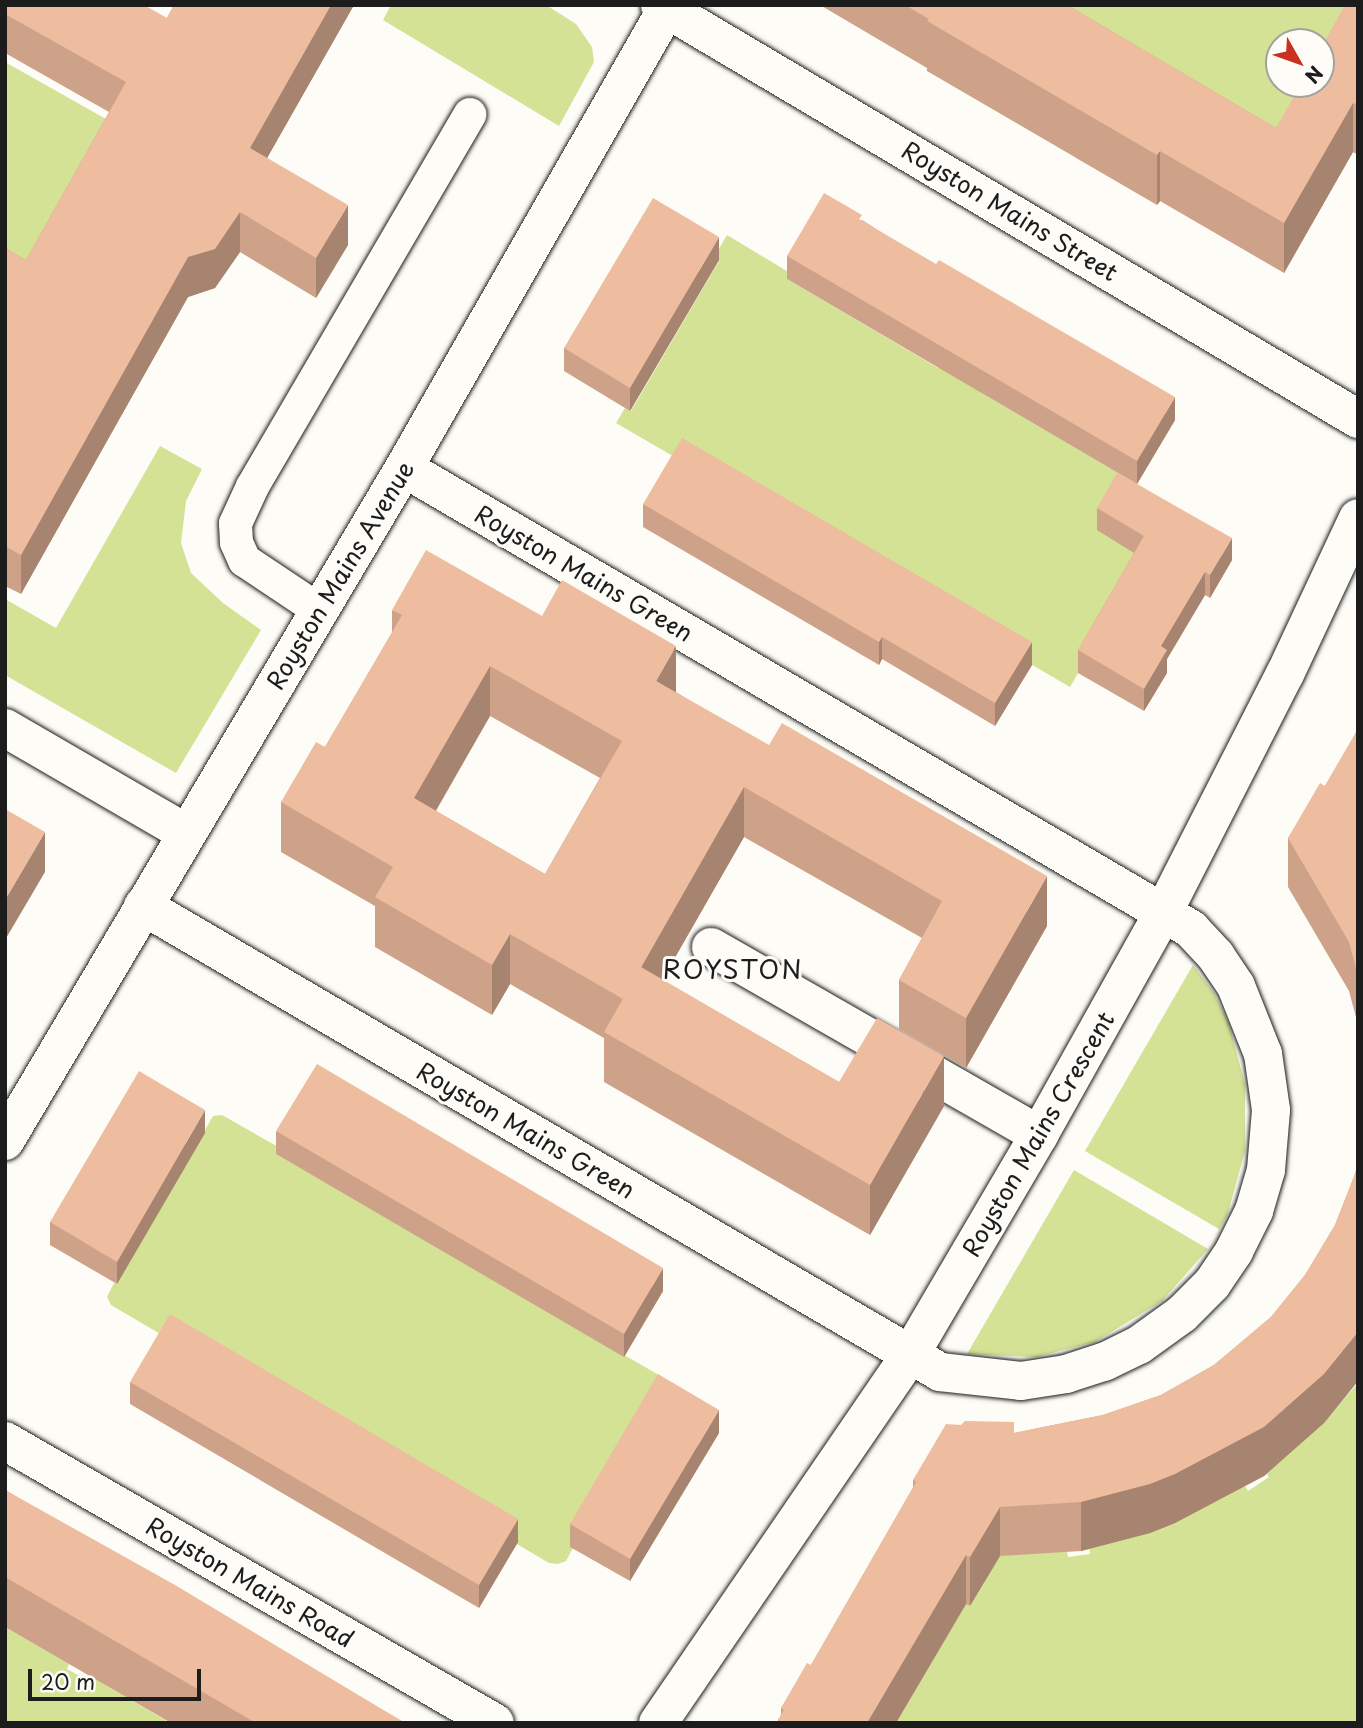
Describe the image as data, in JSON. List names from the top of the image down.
{
  "streets": {
    "street": [
      "Royston Mains Street",
      "Royston Mains Green",
      "Royston Mains Avenue",
      "Royston Mains Crescent",
      "Royston Mains Road"
    ]
  },
  "crossings": [
    ["Royston Mains Street", "Royston Mains Avenue"],
    ["Royston Mains Green", "Royston Mains Avenue"],
    ["Royston Mains Green", "Royston Mains Crescent"]
  ],
  "districts": ["ROYSTON"],
  "scale_bar": "20 m",
  "north": "bottom right"
}
